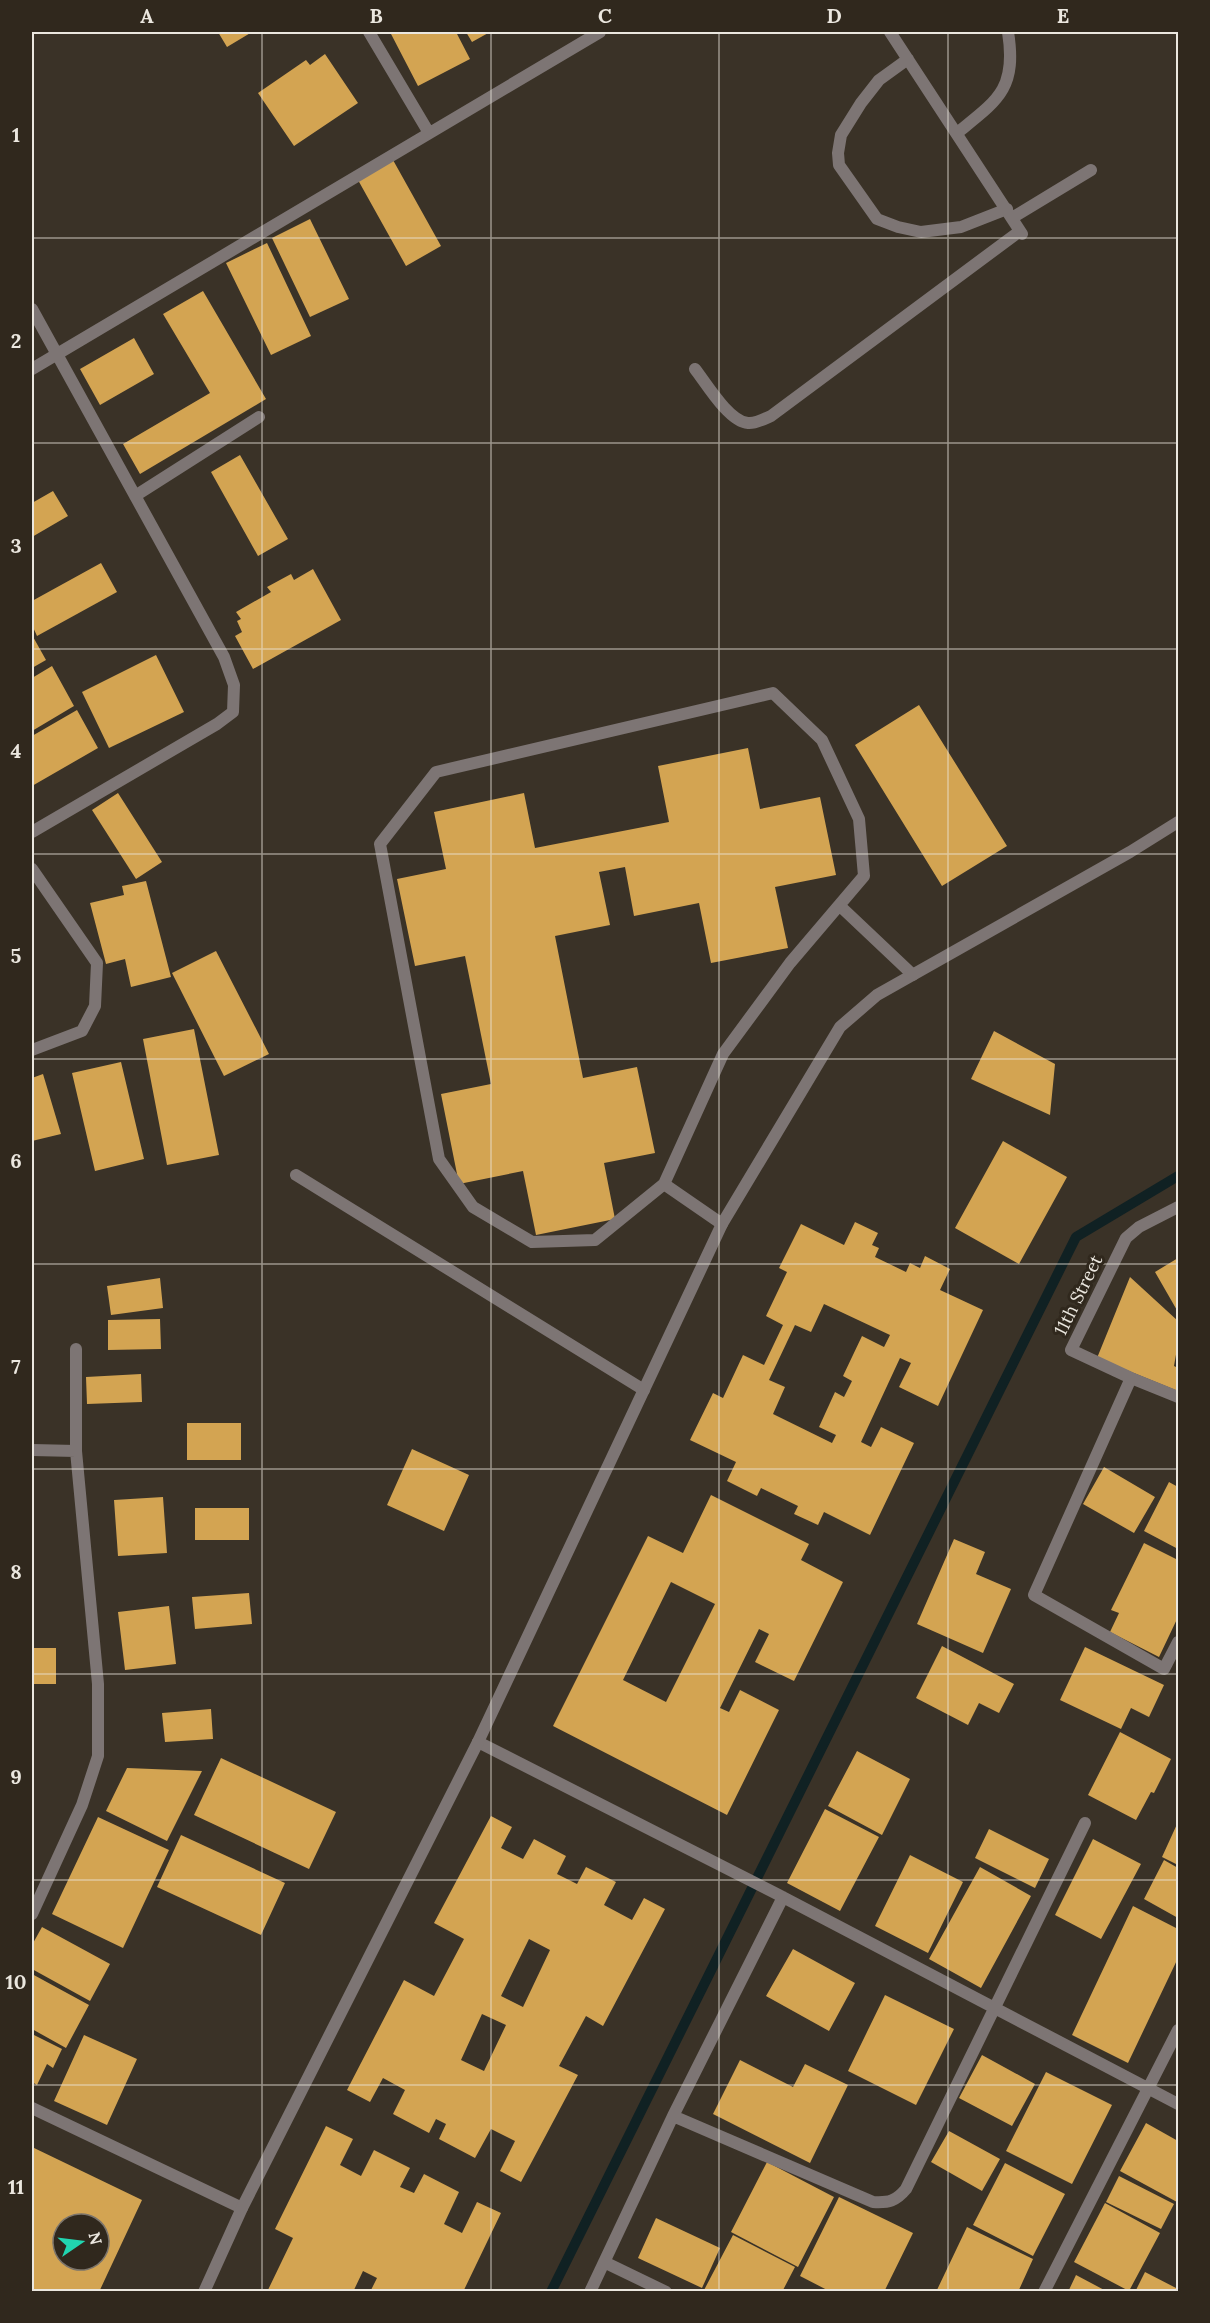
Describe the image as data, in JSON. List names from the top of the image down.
{
  "streets": {
    "street": ["11th Street"]
  },
  "north": "right",
  "grid": {
    "columns": [
      "A",
      "B",
      "C",
      "D",
      "E"
    ],
    "rows": [
      "1",
      "2",
      "3",
      "4",
      "5",
      "6",
      "7",
      "8",
      "9",
      "10",
      "11"
    ]
  }
}
